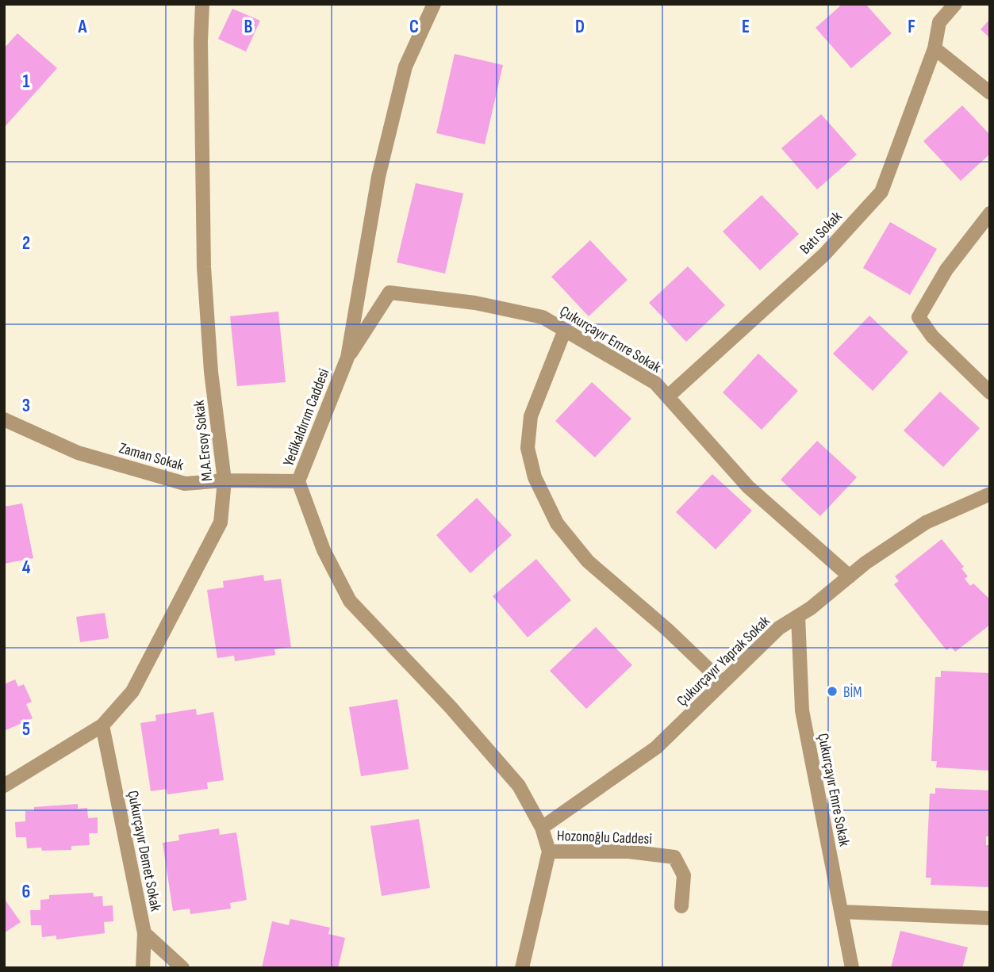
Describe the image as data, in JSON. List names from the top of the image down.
{
  "streets": {
    "street": [
      "Batı Sokak",
      "Çukurçayır Emre Sokak",
      "Yedikaldırım Caddesi",
      "M.A.Ersoy Sokak",
      "Zaman Sokak",
      "Çukurçayır Yaprak Sokak",
      "Hozonoğlu Caddesi",
      "Çukurçayır Demet Sokak"
    ]
  },
  "crossings": [
    ["Batı Sokak", "Çukurçayır Emre Sokak"],
    ["Çukurçayır Emre Sokak", "Yedikaldırım Caddesi"],
    ["Çukurçayır Emre Sokak", "Çukurçayır Yaprak Sokak"],
    ["Yedikaldırım Caddesi", "Zaman Sokak"],
    ["Yedikaldırım Caddesi", "Çukurçayır Yaprak Sokak"],
    ["Yedikaldırım Caddesi", "Hozonoğlu Caddesi"],
    ["M.A.Ersoy Sokak", "Zaman Sokak"],
    ["M.A.Ersoy Sokak", "Çukurçayır Demet Sokak"]
  ],
  "places": ["BİM"],
  "grid": {
    "columns": [
      "A",
      "B",
      "C",
      "D",
      "E",
      "F"
    ],
    "rows": [
      "1",
      "2",
      "3",
      "4",
      "5",
      "6"
    ]
  }
}
